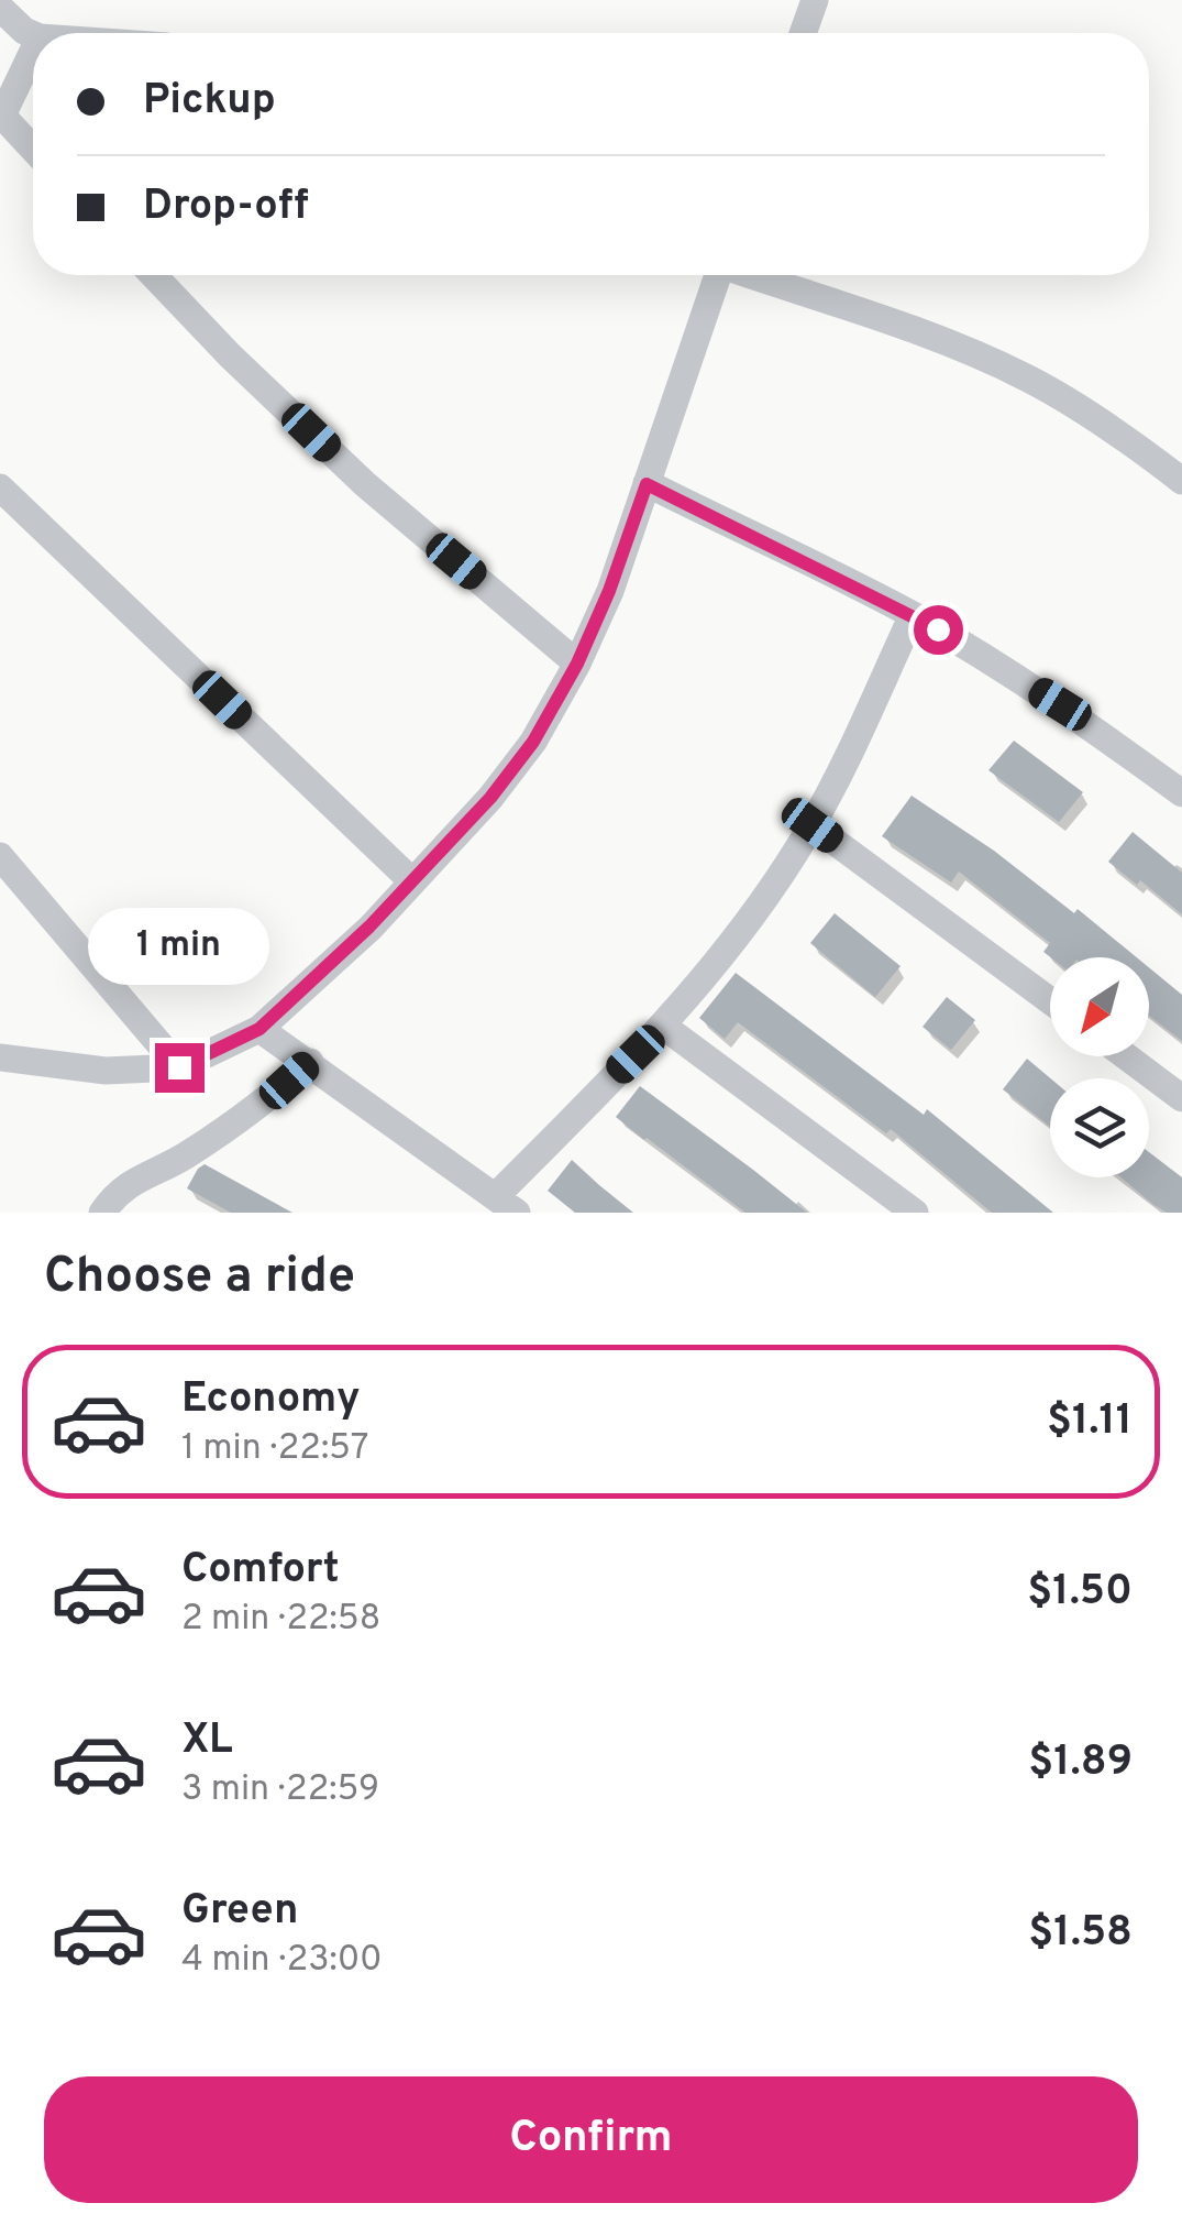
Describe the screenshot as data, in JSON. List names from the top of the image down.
{
  "north": "bottom left",
  "page": {
    "banner": ["Pickup", "Drop-off"],
    "bubble": "1 min",
    "heading": "Choose a ride",
    "list": [
      {
        "name": "Economy",
        "note": "1 min · 22:57",
        "value": "$1.11"
      },
      {
        "name": "Comfort",
        "note": "2 min · 22:58",
        "value": "$1.50"
      },
      {
        "name": "XL",
        "note": "3 min · 22:59",
        "value": "$1.89"
      },
      {
        "name": "Green",
        "note": "4 min · 23:00",
        "value": "$1.58"
      }
    ],
    "buttons": "Confirm"
  }
}
